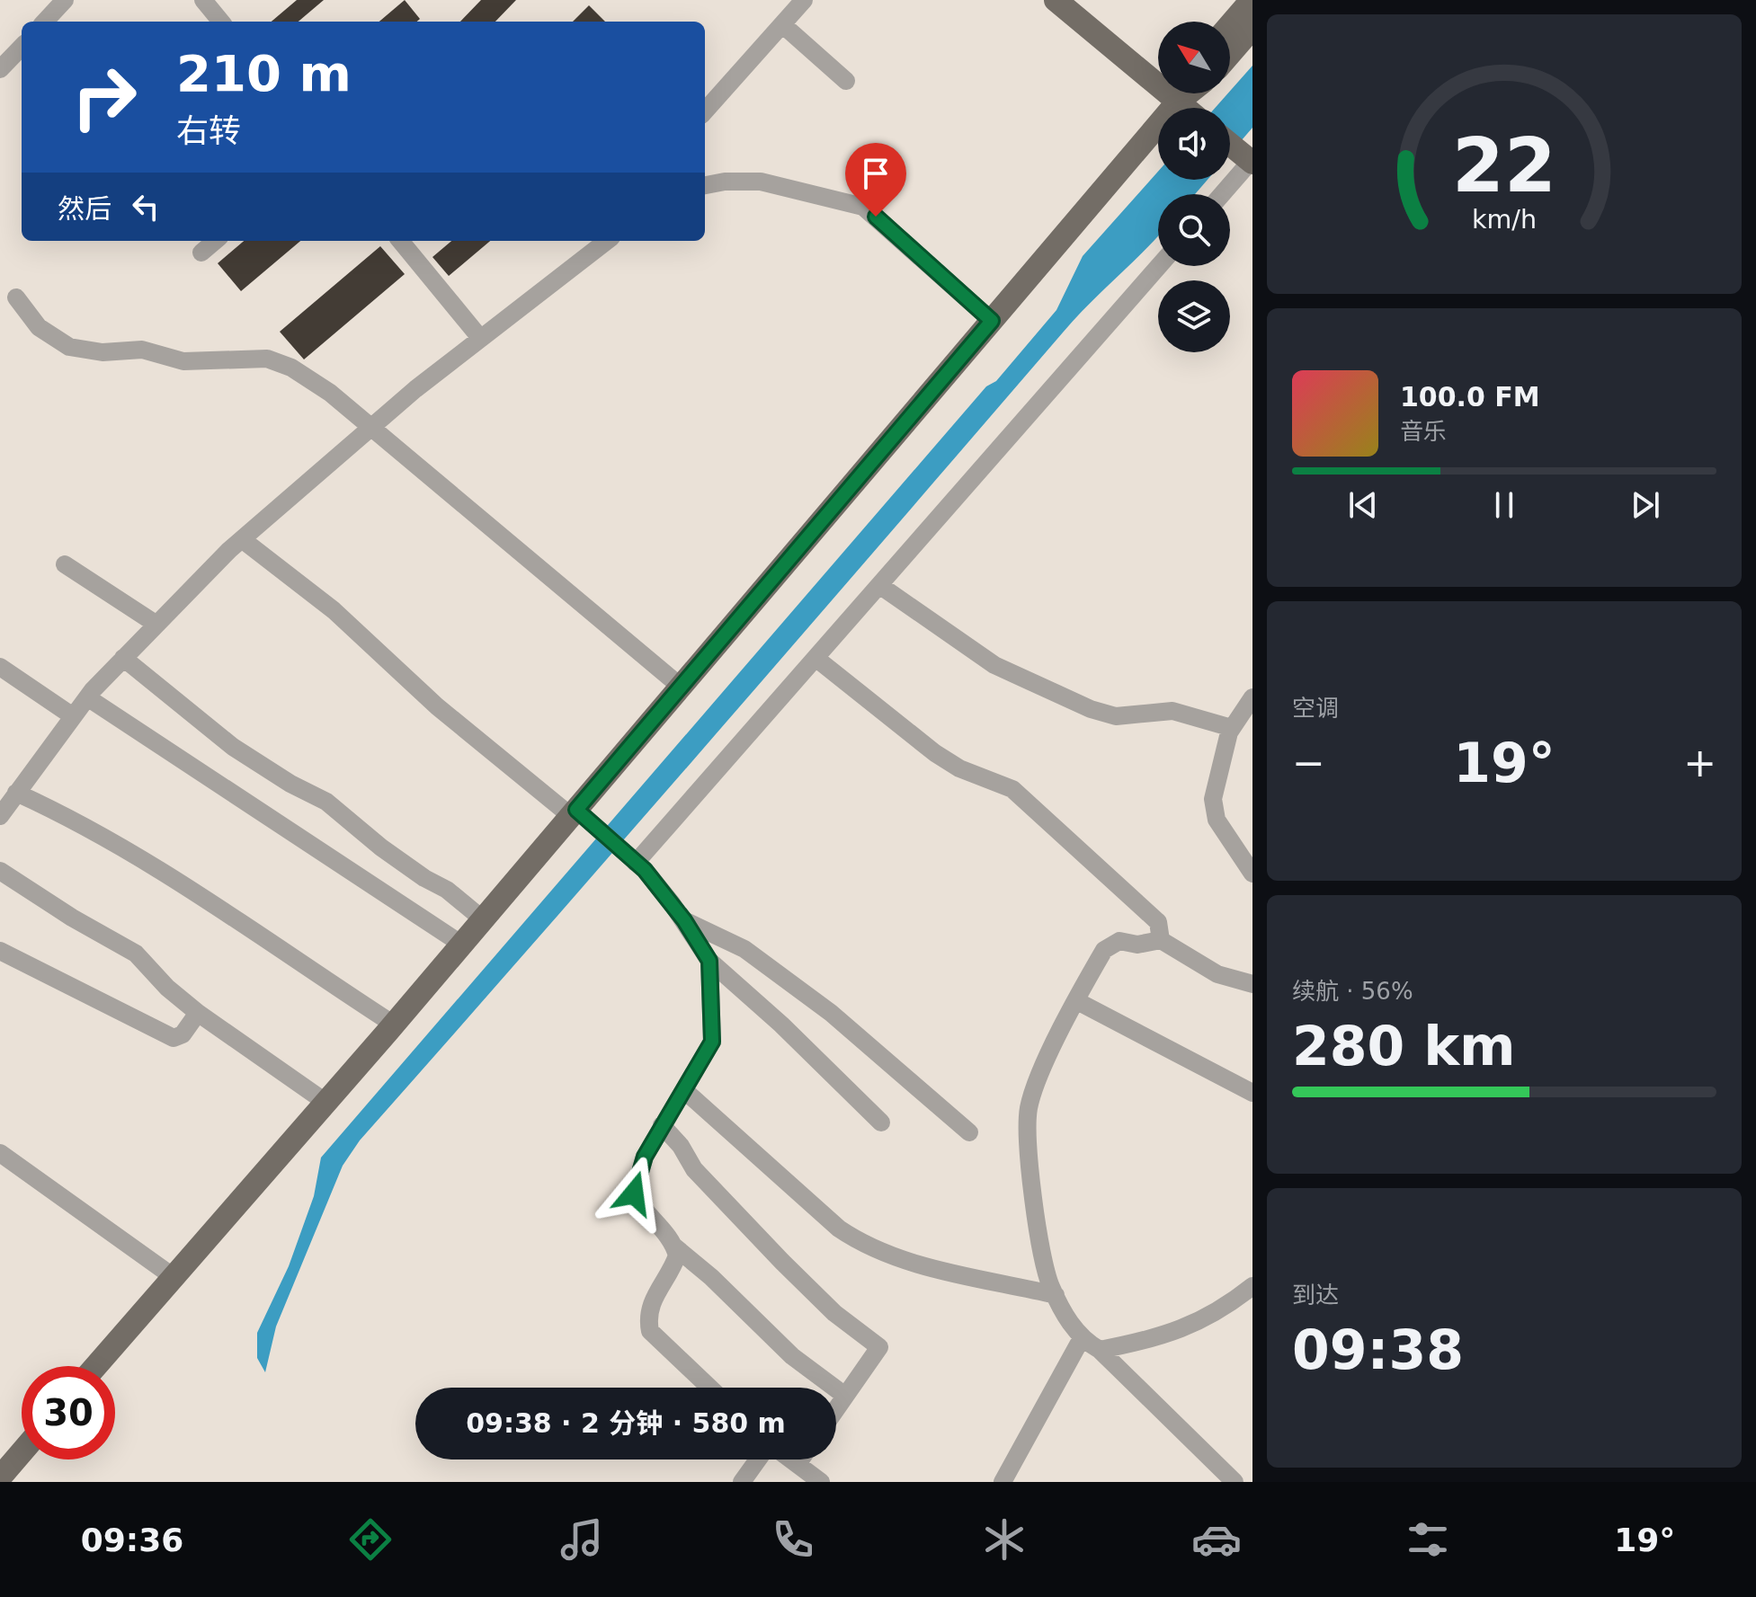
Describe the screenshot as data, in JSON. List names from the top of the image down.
{
  "north": "top left",
  "page": {
    "turn": ["210 m", "右转"],
    "then": "然后",
    "song": ["100.0 FM", "音乐"],
    "tile": [
      "空调",
      ["续航 · 56%", "280 km"],
      ["到达", "09:38"]
    ],
    "heat": ["−", "19°", "+"],
    "limit": "30",
    "trip": "09:38 · 2 分钟 · 580 m",
    "tabs": ["09:36", "19°"],
    "gauge": ["22", "km/h"]
  }
}
